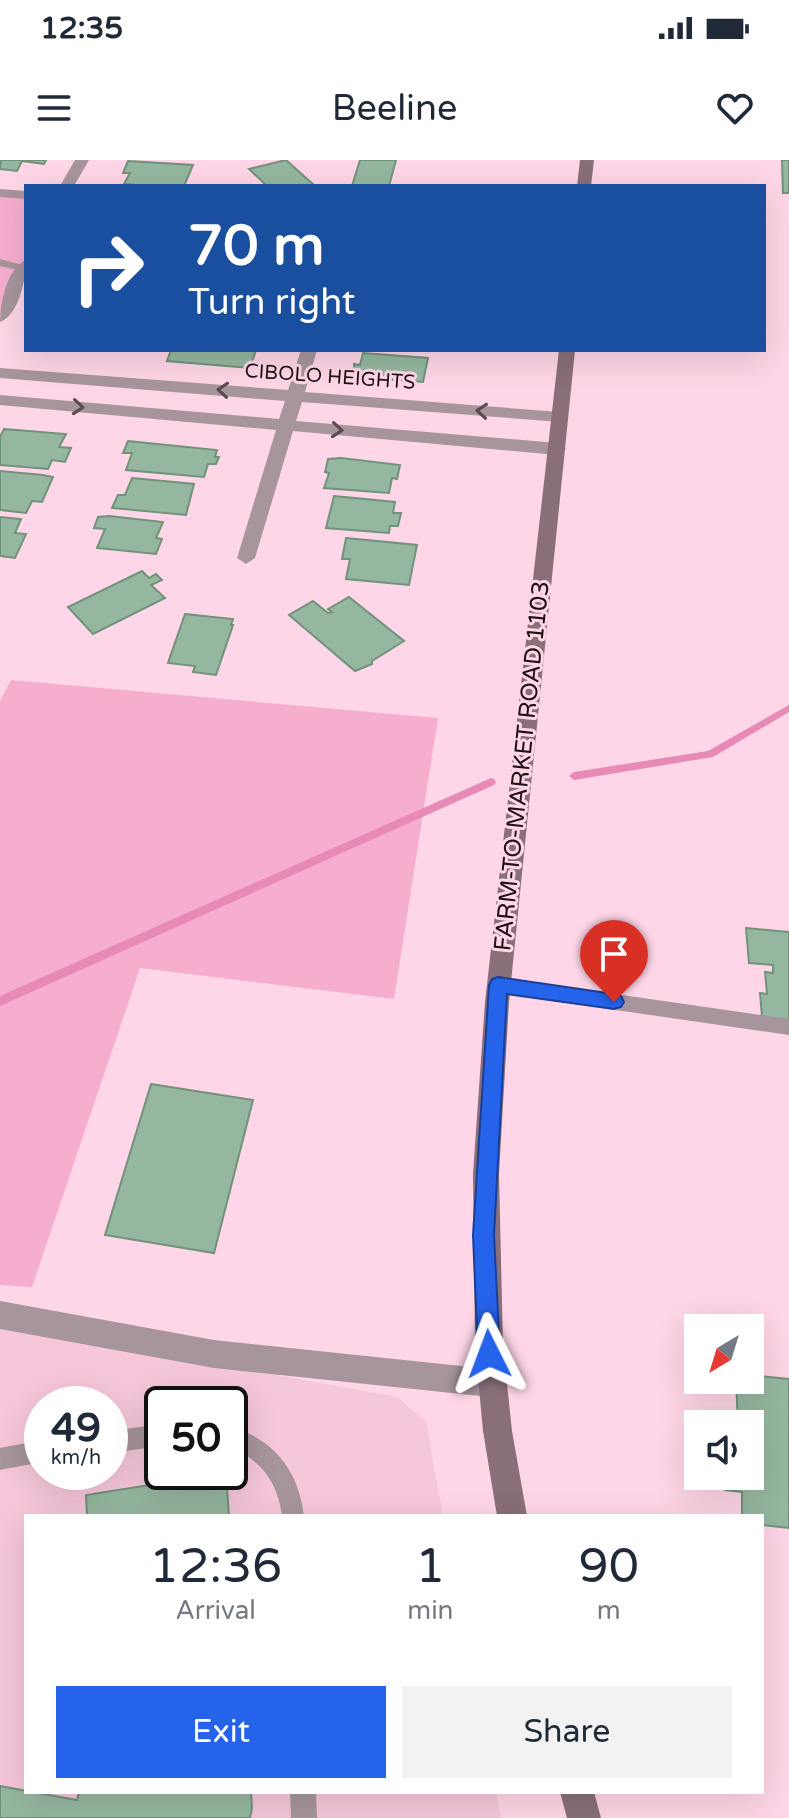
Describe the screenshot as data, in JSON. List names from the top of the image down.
{
  "streets": {
    "main road": ["FARM-TO-MARKET ROAD 1103"],
    "street": ["CIBOLO HEIGHTS"]
  },
  "crossings": [
    ["CIBOLO HEIGHTS", "FARM-TO-MARKET ROAD 1103"]
  ],
  "north": "bottom left",
  "page": {
    "status": "12:35",
    "header": "Beeline",
    "turn": ["70 m", "Turn right"],
    "speed": "49 km/h",
    "limit": "50",
    "eta": [
      "12:36",
      "Arrival",
      "1",
      "min",
      "90",
      "m"
    ],
    "buttons": ["Exit", "Share"]
  }
}
